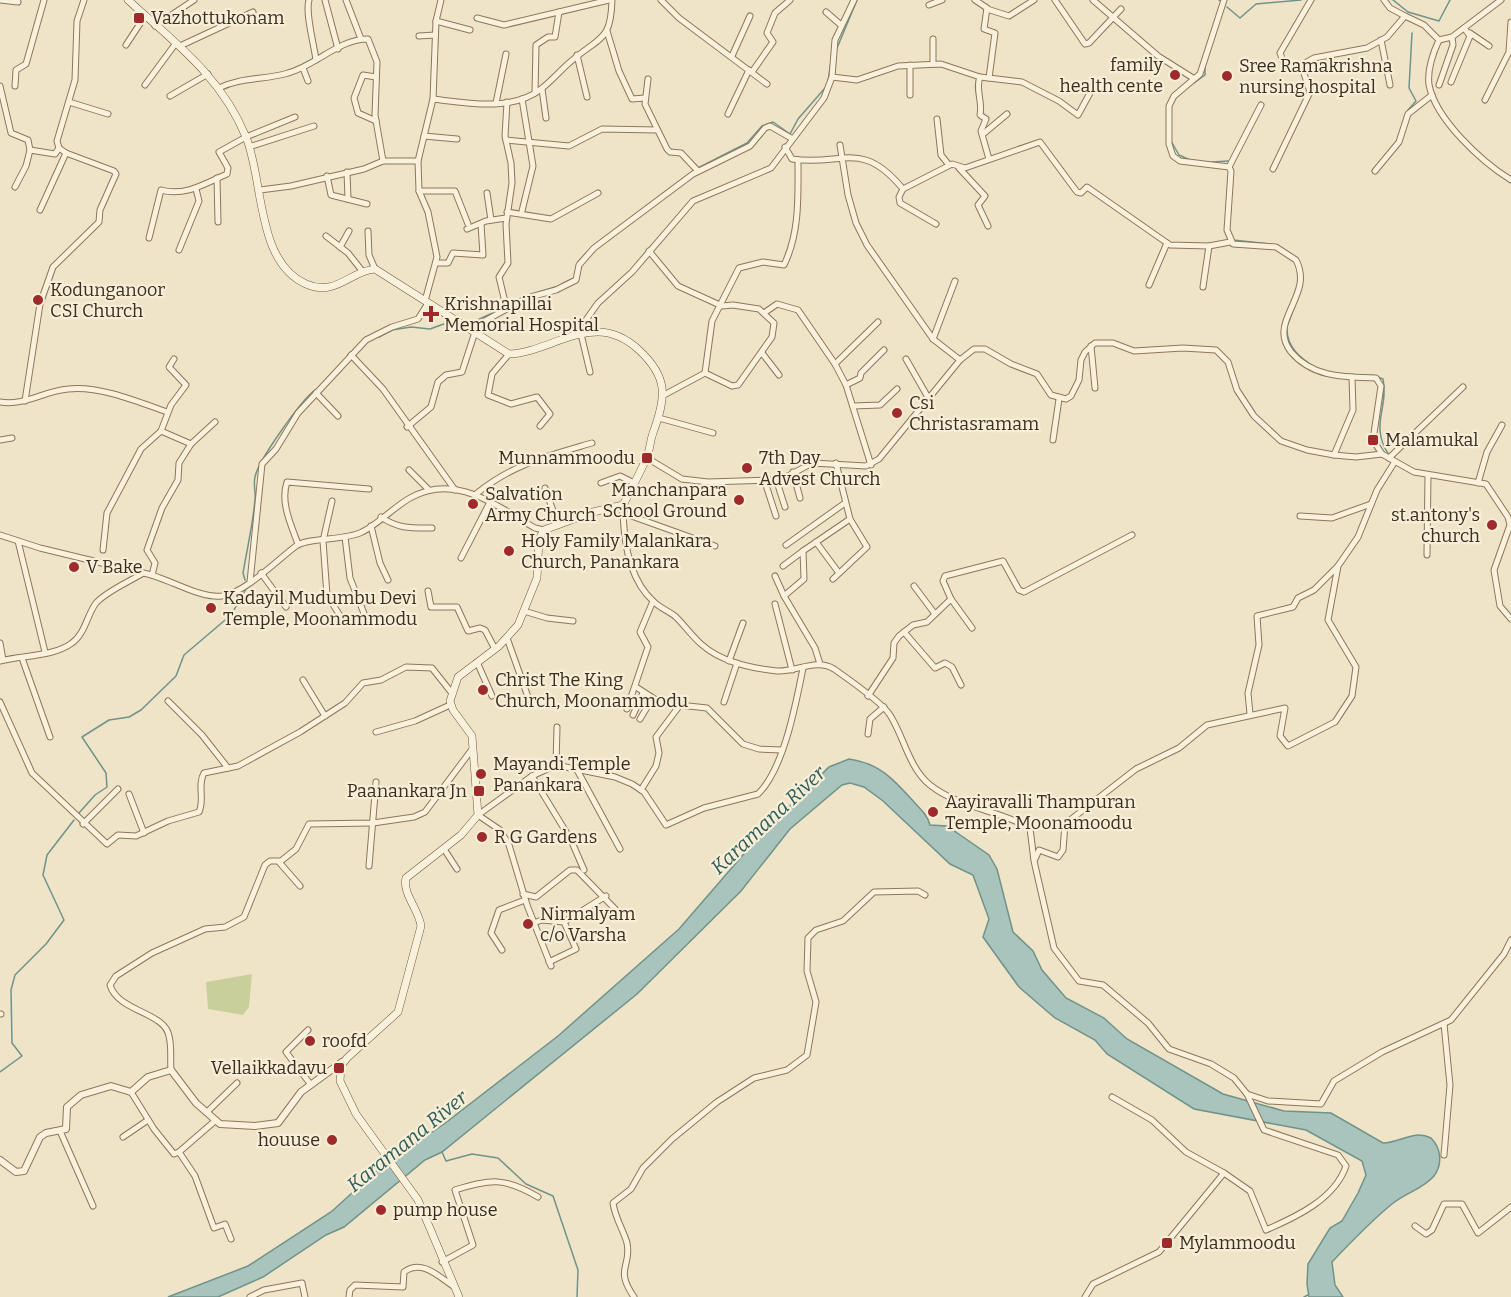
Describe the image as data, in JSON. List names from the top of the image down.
{
  "water": ["Karamana River"],
  "places": {
    "transit": [
      "Vazhottukonam",
      "Malamukal",
      "Munnammoodu",
      "Paanankara Jn",
      "Vellaikkadavu",
      "Mylammoodu"
    ],
    "other": [
      "family health cente",
      "Sree Ramakrishna nursing hospital",
      "Kodunganoor CSI Church",
      "Csi Christasramam",
      "7th Day Advest Church",
      "Manchanpara School Ground",
      "Salvation Army Church",
      "st.antony's church",
      "Holy Family Malankara Church, Panankara",
      "V Bake",
      "Kadayil Mudumbu Devi Temple, Moonammodu",
      "Christ The King Church, Moonammodu",
      "Mayandi Temple Panankara",
      "Aayiravalli Thampuran Temple, Moonamoodu",
      "R G Gardens",
      "Nirmalyam c/o Varsha",
      "roofd",
      "houuse",
      "pump house"
    ],
    "health": ["Krishnapillai Memorial Hospital"]
  }
}
